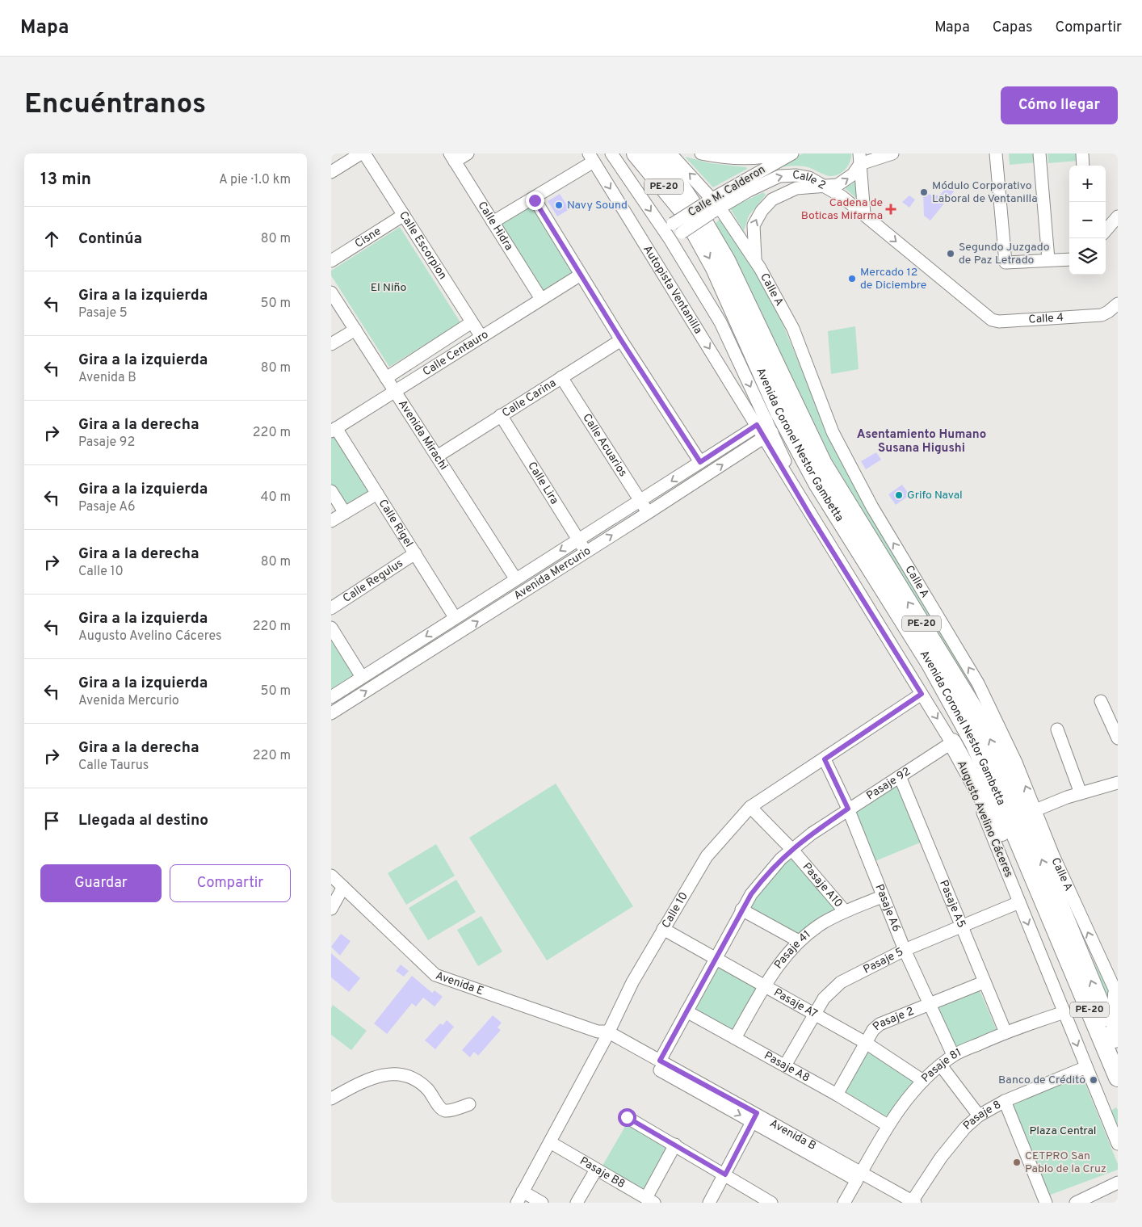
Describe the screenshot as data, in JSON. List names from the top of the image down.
{
  "streets": {
    "highway": ["PE-20", "Autopista Ventanilla", "Avenida Coronel Nestor Gambetta"],
    "street": [
      "Calle 2",
      "Calle M. Calderon",
      "Calle Hidra",
      "Cisne",
      "Calle Escorpion",
      "Calle A",
      "Calle 4",
      "Calle Centauro",
      "Calle Carina",
      "Avenida Mirachi",
      "Calle Acuarios",
      "Calle Lira",
      "Calle Rigel",
      "Avenida Mercurio",
      "Calle Regulus",
      "Pasaje 92",
      "Augusto Avelino Cáceres",
      "Pasaje A10",
      "Pasaje A5",
      "Pasaje A6",
      "Calle 10",
      "Pasaje 41",
      "Pasaje 5",
      "Avenida E",
      "Pasaje A7",
      "Pasaje 2",
      "Pasaje A8",
      "Pasaje 81",
      "Pasaje 8",
      "Avenida B",
      "Pasaje B8"
    ]
  },
  "crossings": [
    ["Calle 2", "Calle M. Calderon"],
    ["Calle 2", "Autopista Ventanilla"],
    ["Calle 2", "Calle A"],
    ["Calle 2", "Calle 4"],
    ["Calle 2", "Avenida Coronel Nestor Gambetta"],
    ["Calle M. Calderon", "Autopista Ventanilla"],
    ["Calle M. Calderon", "Calle A"],
    ["Calle M. Calderon", "Avenida Coronel Nestor Gambetta"],
    ["Calle Hidra", "Calle Centauro"],
    ["Cisne", "Calle Escorpion"],
    ["Calle Escorpion", "Calle Centauro"],
    ["Autopista Ventanilla", "Calle A"],
    ["Autopista Ventanilla", "Avenida Coronel Nestor Gambetta"],
    ["Autopista Ventanilla", "Avenida Mercurio"],
    ["Autopista Ventanilla", "Augusto Avelino Cáceres"],
    ["Calle A", "Avenida Coronel Nestor Gambetta"],
    ["Calle Centauro", "Avenida Mirachi"],
    ["Calle Centauro", "Calle Rigel"],
    ["Calle Carina", "Avenida Mirachi"],
    ["Calle Carina", "Calle Acuarios"],
    ["Calle Carina", "Calle Lira"],
    ["Avenida Mirachi", "Avenida Mercurio"],
    ["Calle Acuarios", "Avenida Mercurio"],
    ["Calle Lira", "Avenida Mercurio"],
    ["Calle Rigel", "Avenida Mercurio"],
    ["Calle Rigel", "Calle Regulus"],
    ["Avenida Mercurio", "Augusto Avelino Cáceres"],
    ["Pasaje 92", "Augusto Avelino Cáceres"],
    ["Pasaje 92", "Pasaje A10"],
    ["Pasaje 92", "Pasaje A5"],
    ["Pasaje 92", "Pasaje A6"],
    ["Pasaje 92", "Pasaje A7"],
    ["Pasaje 92", "Pasaje A8"],
    ["Pasaje 92", "Avenida B"],
    ["Augusto Avelino Cáceres", "Calle 10"],
    ["Augusto Avelino Cáceres", "Pasaje 5"],
    ["Augusto Avelino Cáceres", "Pasaje 81"],
    ["Augusto Avelino Cáceres", "Pasaje 8"],
    ["Pasaje A10", "Calle 10"],
    ["Pasaje A10", "Pasaje 41"],
    ["Pasaje A5", "Pasaje 5"],
    ["Pasaje A5", "Pasaje 2"],
    ["Pasaje A5", "Pasaje 81"],
    ["Pasaje A6", "Calle 10"],
    ["Pasaje A6", "Pasaje 41"],
    ["Pasaje A6", "Pasaje 5"],
    ["Pasaje A6", "Pasaje 2"],
    ["Pasaje A6", "Pasaje 81"],
    ["Calle 10", "Avenida E"],
    ["Calle 10", "Pasaje A7"],
    ["Calle 10", "Avenida B"],
    ["Calle 10", "Pasaje B8"],
    ["Pasaje 41", "Pasaje A7"],
    ["Pasaje 41", "Pasaje A8"],
    ["Pasaje 5", "Pasaje A7"],
    ["Pasaje 5", "Pasaje A8"],
    ["Avenida E", "Avenida B"],
    ["Pasaje A7", "Pasaje 2"],
    ["Pasaje A7", "Pasaje 81"],
    ["Pasaje 2", "Pasaje A8"],
    ["Pasaje A8", "Pasaje 81"],
    ["Pasaje 81", "Avenida B"],
    ["Pasaje 8", "Avenida B"]
  ],
  "one_way": ["Calle 2", "Calle A"],
  "districts": ["Asentamiento Humano Susana Higushi"],
  "parks": ["El Niño", "Plaza Central"],
  "places": {
    "other": [
      "Módulo Corporativo Laboral de Ventanilla",
      "Navy Sound",
      "Segundo Juzgado de Paz Letrado",
      "Mercado 12 de Diciembre",
      "Grifo Naval",
      "Banco de Crédito",
      "CETPRO San Pablo de la Cruz"
    ],
    "health": ["Cadena de Boticas Mifarma"]
  },
  "page": {
    "header": "Mapa",
    "nav": ["Mapa", "Capas", "Compartir"],
    "buttons": [
      "Cómo llegar",
      ["Guardar", "Compartir"]
    ],
    "title": "Encuéntranos",
    "heading": ["13 min", "A pie · 1.0 km"],
    "map_buttons": ["+", "−"],
    "list": [
      ["Continúa", "80 m"],
      ["Gira a la izquierda", "Pasaje 5", "50 m"],
      ["Gira a la izquierda", "Avenida B", "80 m"],
      ["Gira a la derecha", "Pasaje 92", "220 m"],
      ["Gira a la izquierda", "Pasaje A6", "40 m"],
      ["Gira a la derecha", "Calle 10", "80 m"],
      ["Gira a la izquierda", "Augusto Avelino Cáceres", "220 m"],
      ["Gira a la izquierda", "Avenida Mercurio", "50 m"],
      ["Gira a la derecha", "Calle Taurus", "220 m"],
      "Llegada al destino"
    ]
  }
}
